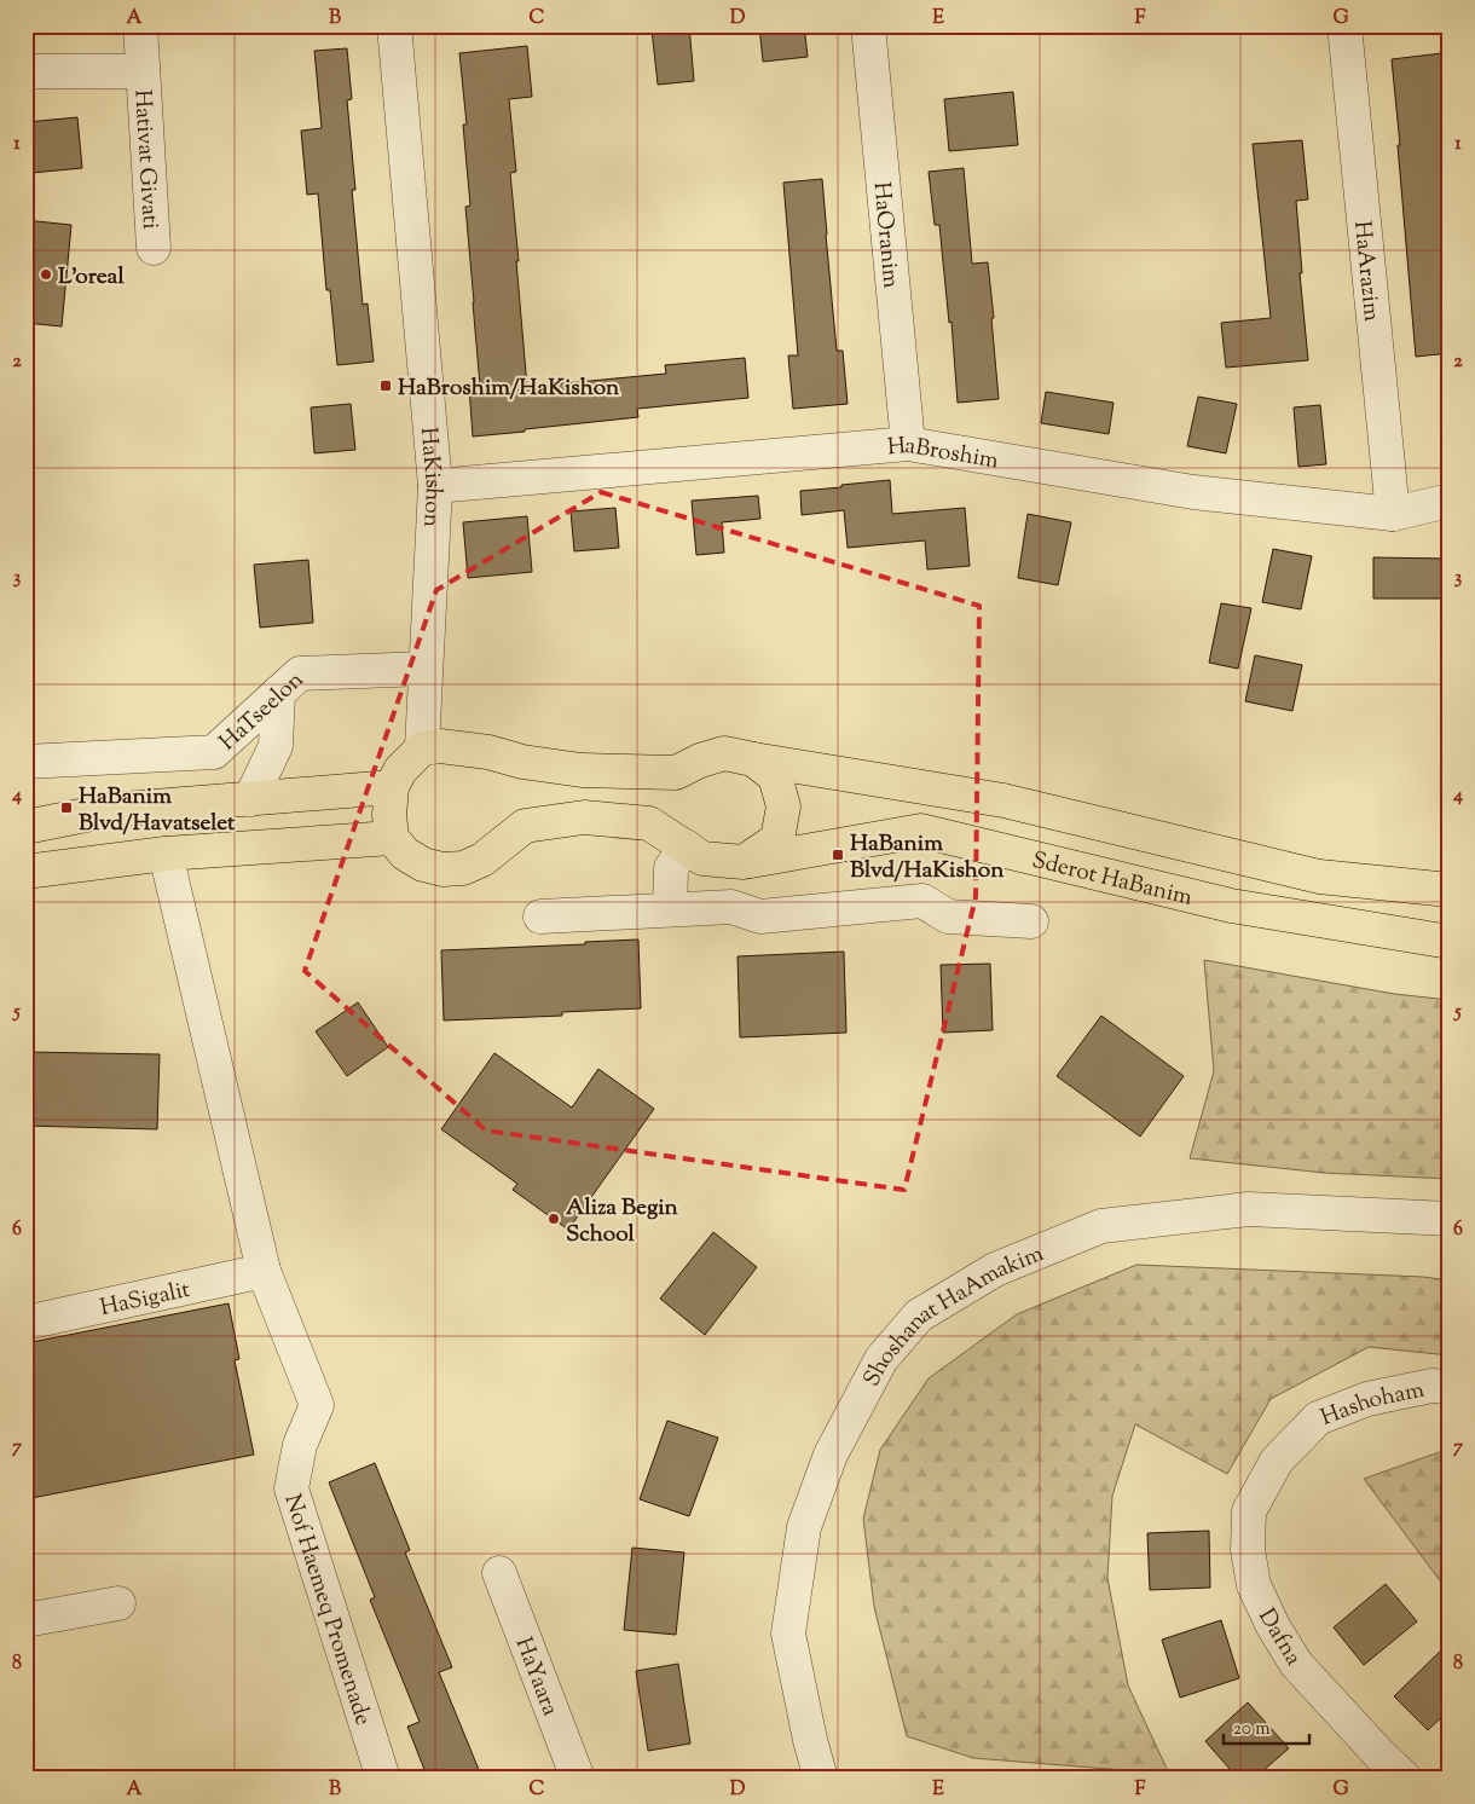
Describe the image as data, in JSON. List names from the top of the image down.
{
  "streets": {
    "main road": ["Sderot HaBanim"],
    "street": [
      "Hativat Givati",
      "HaOranim",
      "HaArazim",
      "HaBroshim",
      "HaKishon",
      "HaTseelon",
      "HaSigalit",
      "Shoshanat HaAmakim",
      "Hashoham",
      "Nof Haemeq Promenade",
      "Dafna",
      "HaYaara"
    ]
  },
  "crossings": [
    ["HaOranim", "HaBroshim"],
    ["HaArazim", "HaBroshim"],
    ["HaBroshim", "HaKishon"],
    ["HaKishon", "HaTseelon"],
    ["HaKishon", "Sderot HaBanim"],
    ["HaSigalit", "Nof Haemeq Promenade"],
    ["Hashoham", "Dafna"]
  ],
  "places": {
    "other": ["L'oreal", "Aliza Begin School"],
    "transit": ["HaBroshim/HaKishon", "HaBanim Blvd/Havatselet", "HaBanim Blvd/HaKishon"]
  },
  "scale_bar": "20 m",
  "grid": {
    "columns": [
      "A",
      "B",
      "C",
      "D",
      "E",
      "F",
      "G"
    ],
    "rows": [
      "1",
      "2",
      "3",
      "4",
      "5",
      "6",
      "7",
      "8"
    ]
  }
}
